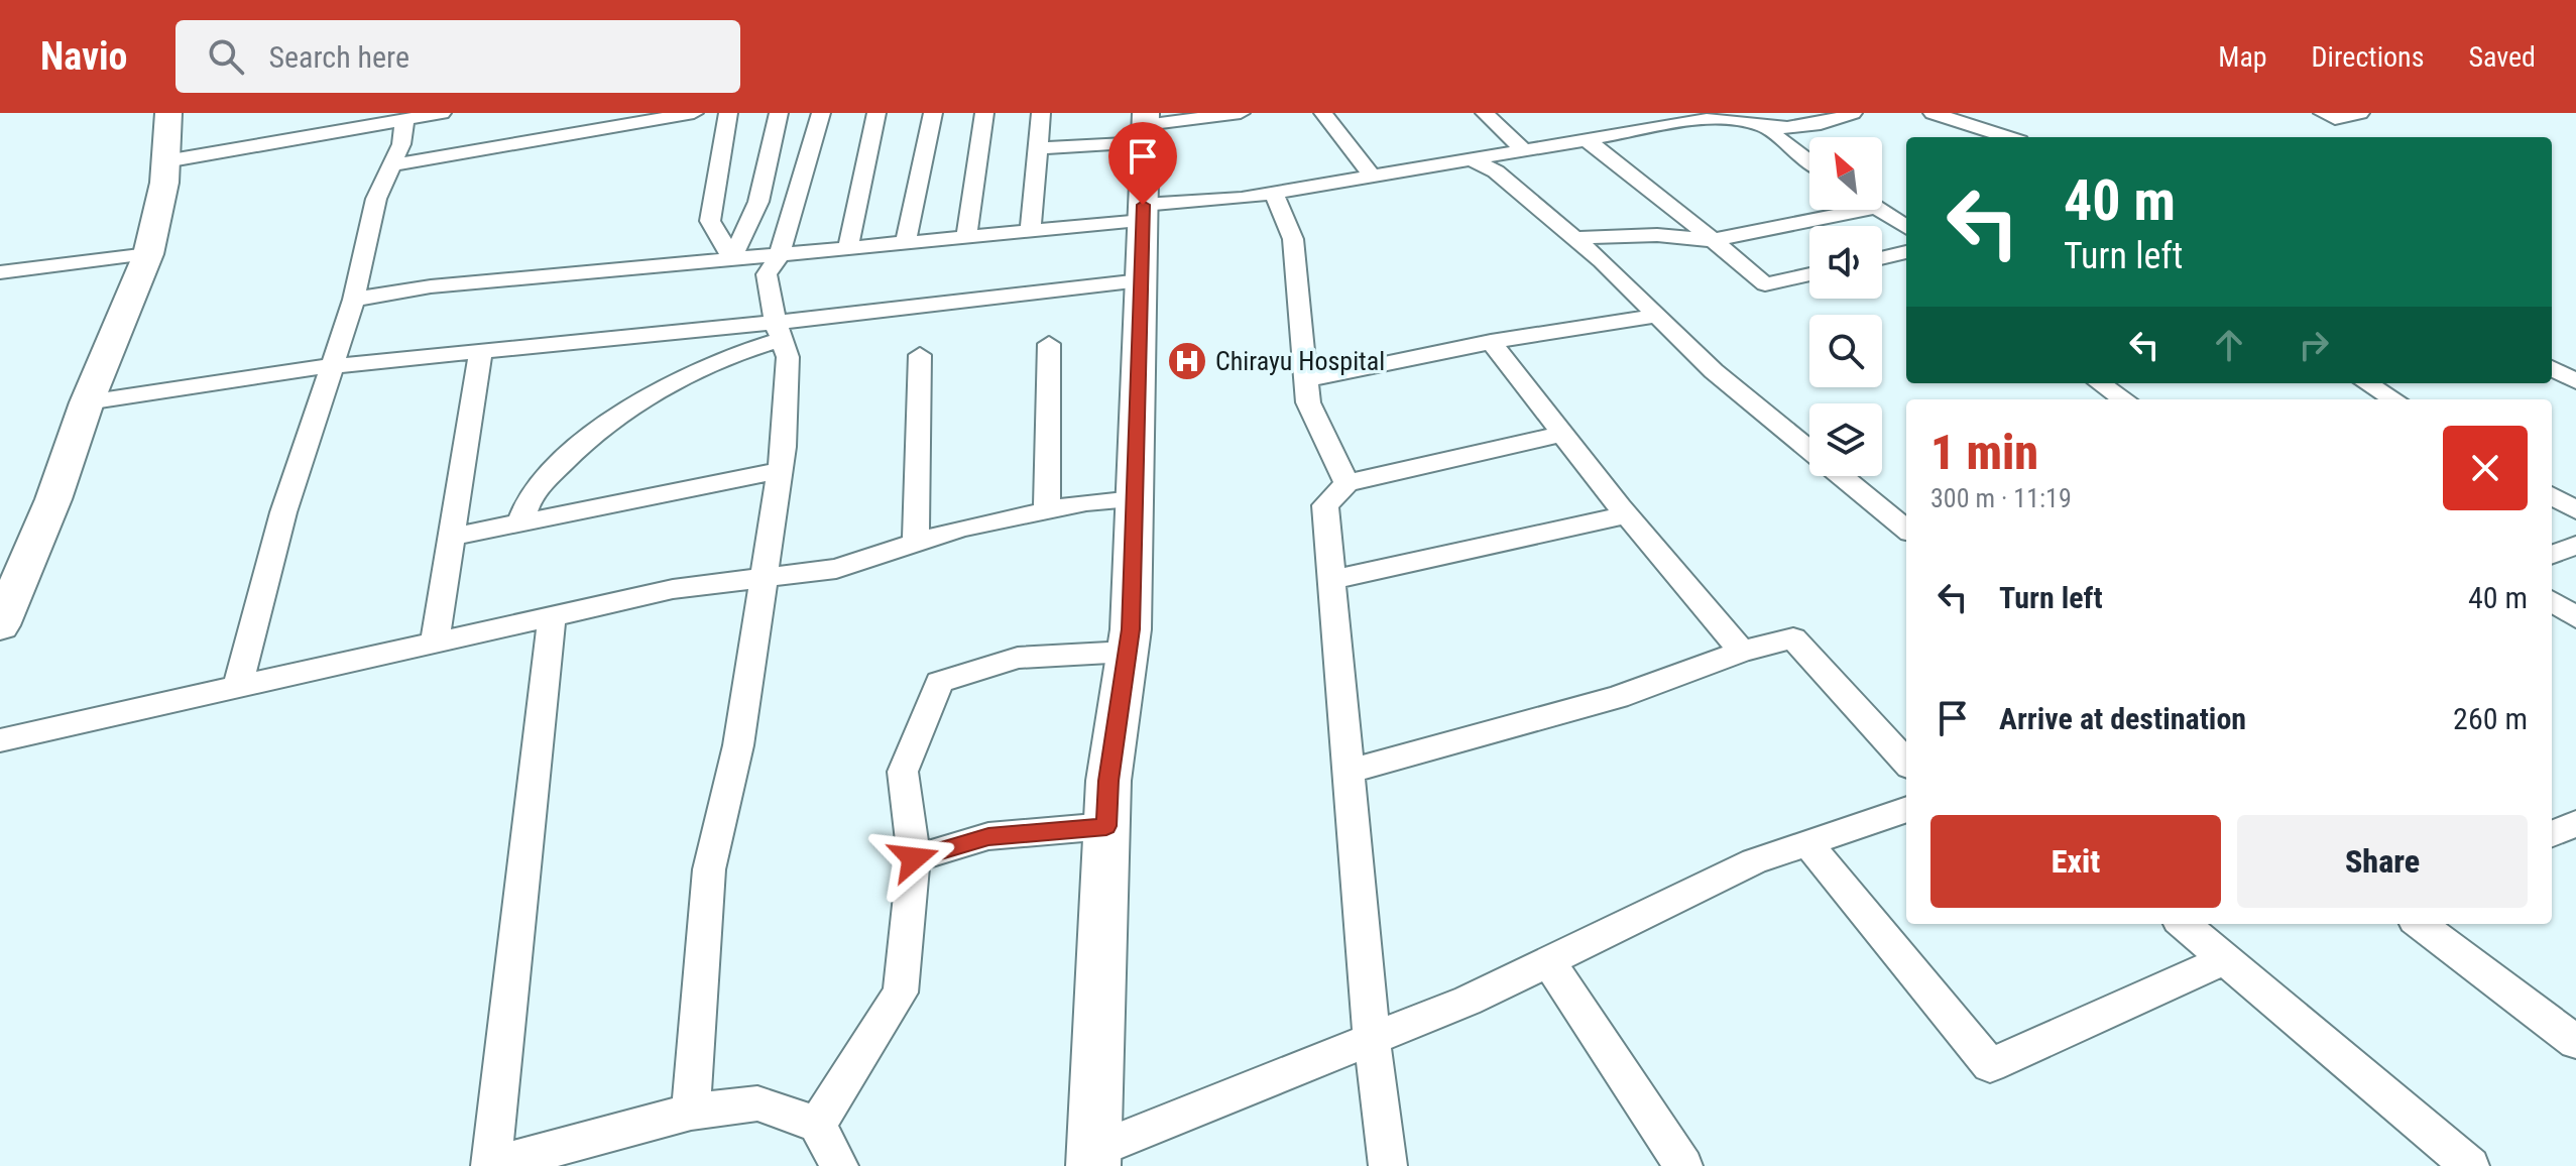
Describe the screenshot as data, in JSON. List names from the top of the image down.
{
  "places": {
    "hospital": ["Chirayu Hospital"]
  },
  "north": "top left",
  "page": {
    "header": "Navio",
    "search": "Search here",
    "nav": ["Map", "Directions", "Saved"],
    "turn": ["40 m", "Turn left"],
    "heading": ["1 min", "300 m · 11:19"],
    "list": [
      {
        "name": "Turn left",
        "value": "40 m"
      },
      {
        "name": "Arrive at destination",
        "value": "260 m"
      }
    ],
    "buttons": ["Exit", "Share"]
  }
}
